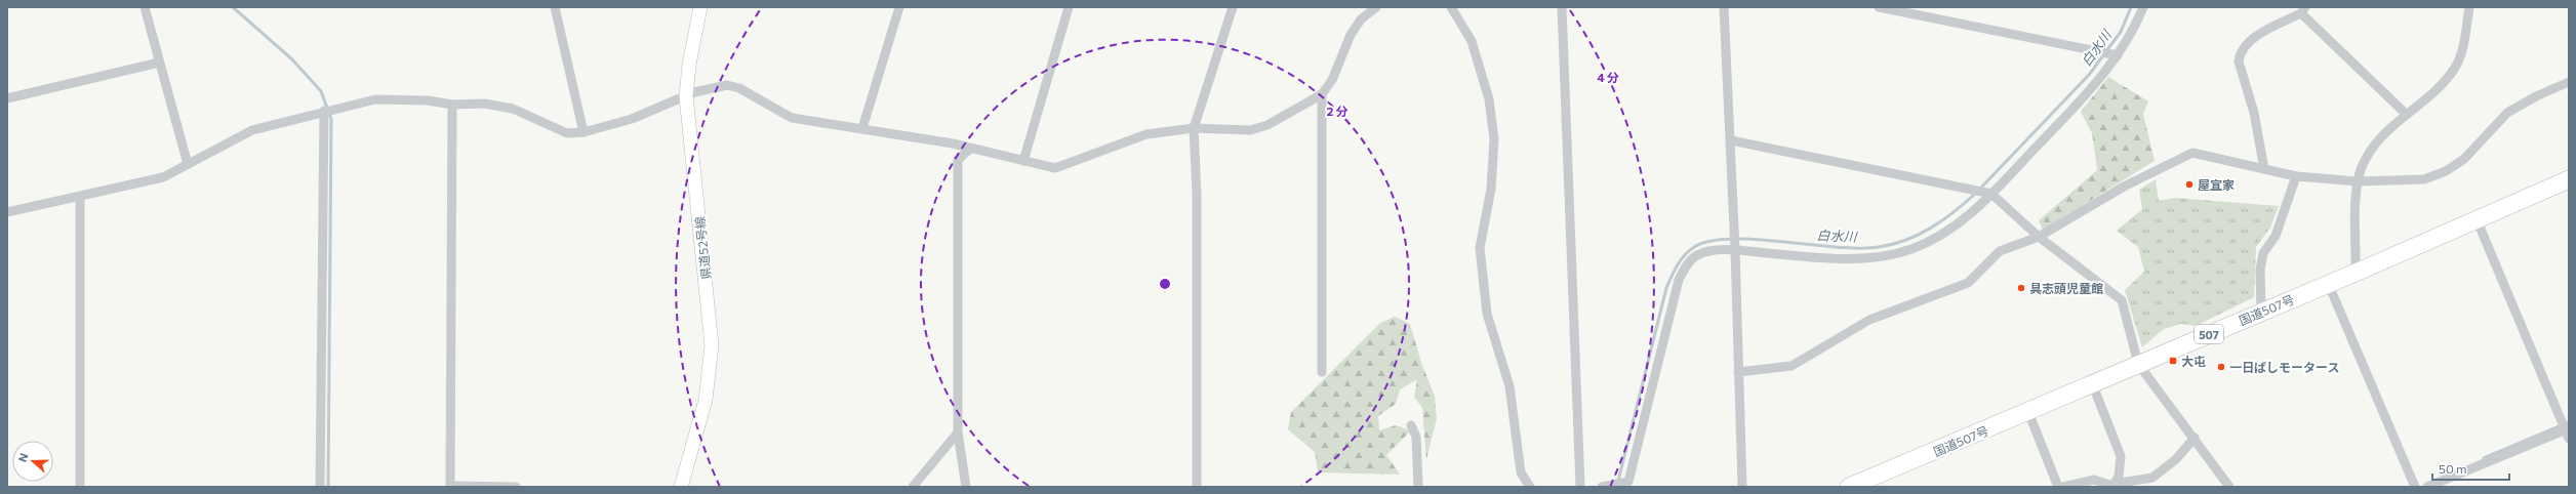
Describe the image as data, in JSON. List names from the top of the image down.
{
  "streets": {
    "highway": ["国道507号", "507"],
    "main road": ["県道52号線"]
  },
  "water": ["白水川"],
  "places": {
    "other": ["屋宜家", "具志頭児童館", "一日ばしモータース"],
    "transit": ["大屯"]
  },
  "scale_bar": "50 m",
  "north": "left",
  "rings": ["4 分", "2 分"]
}
